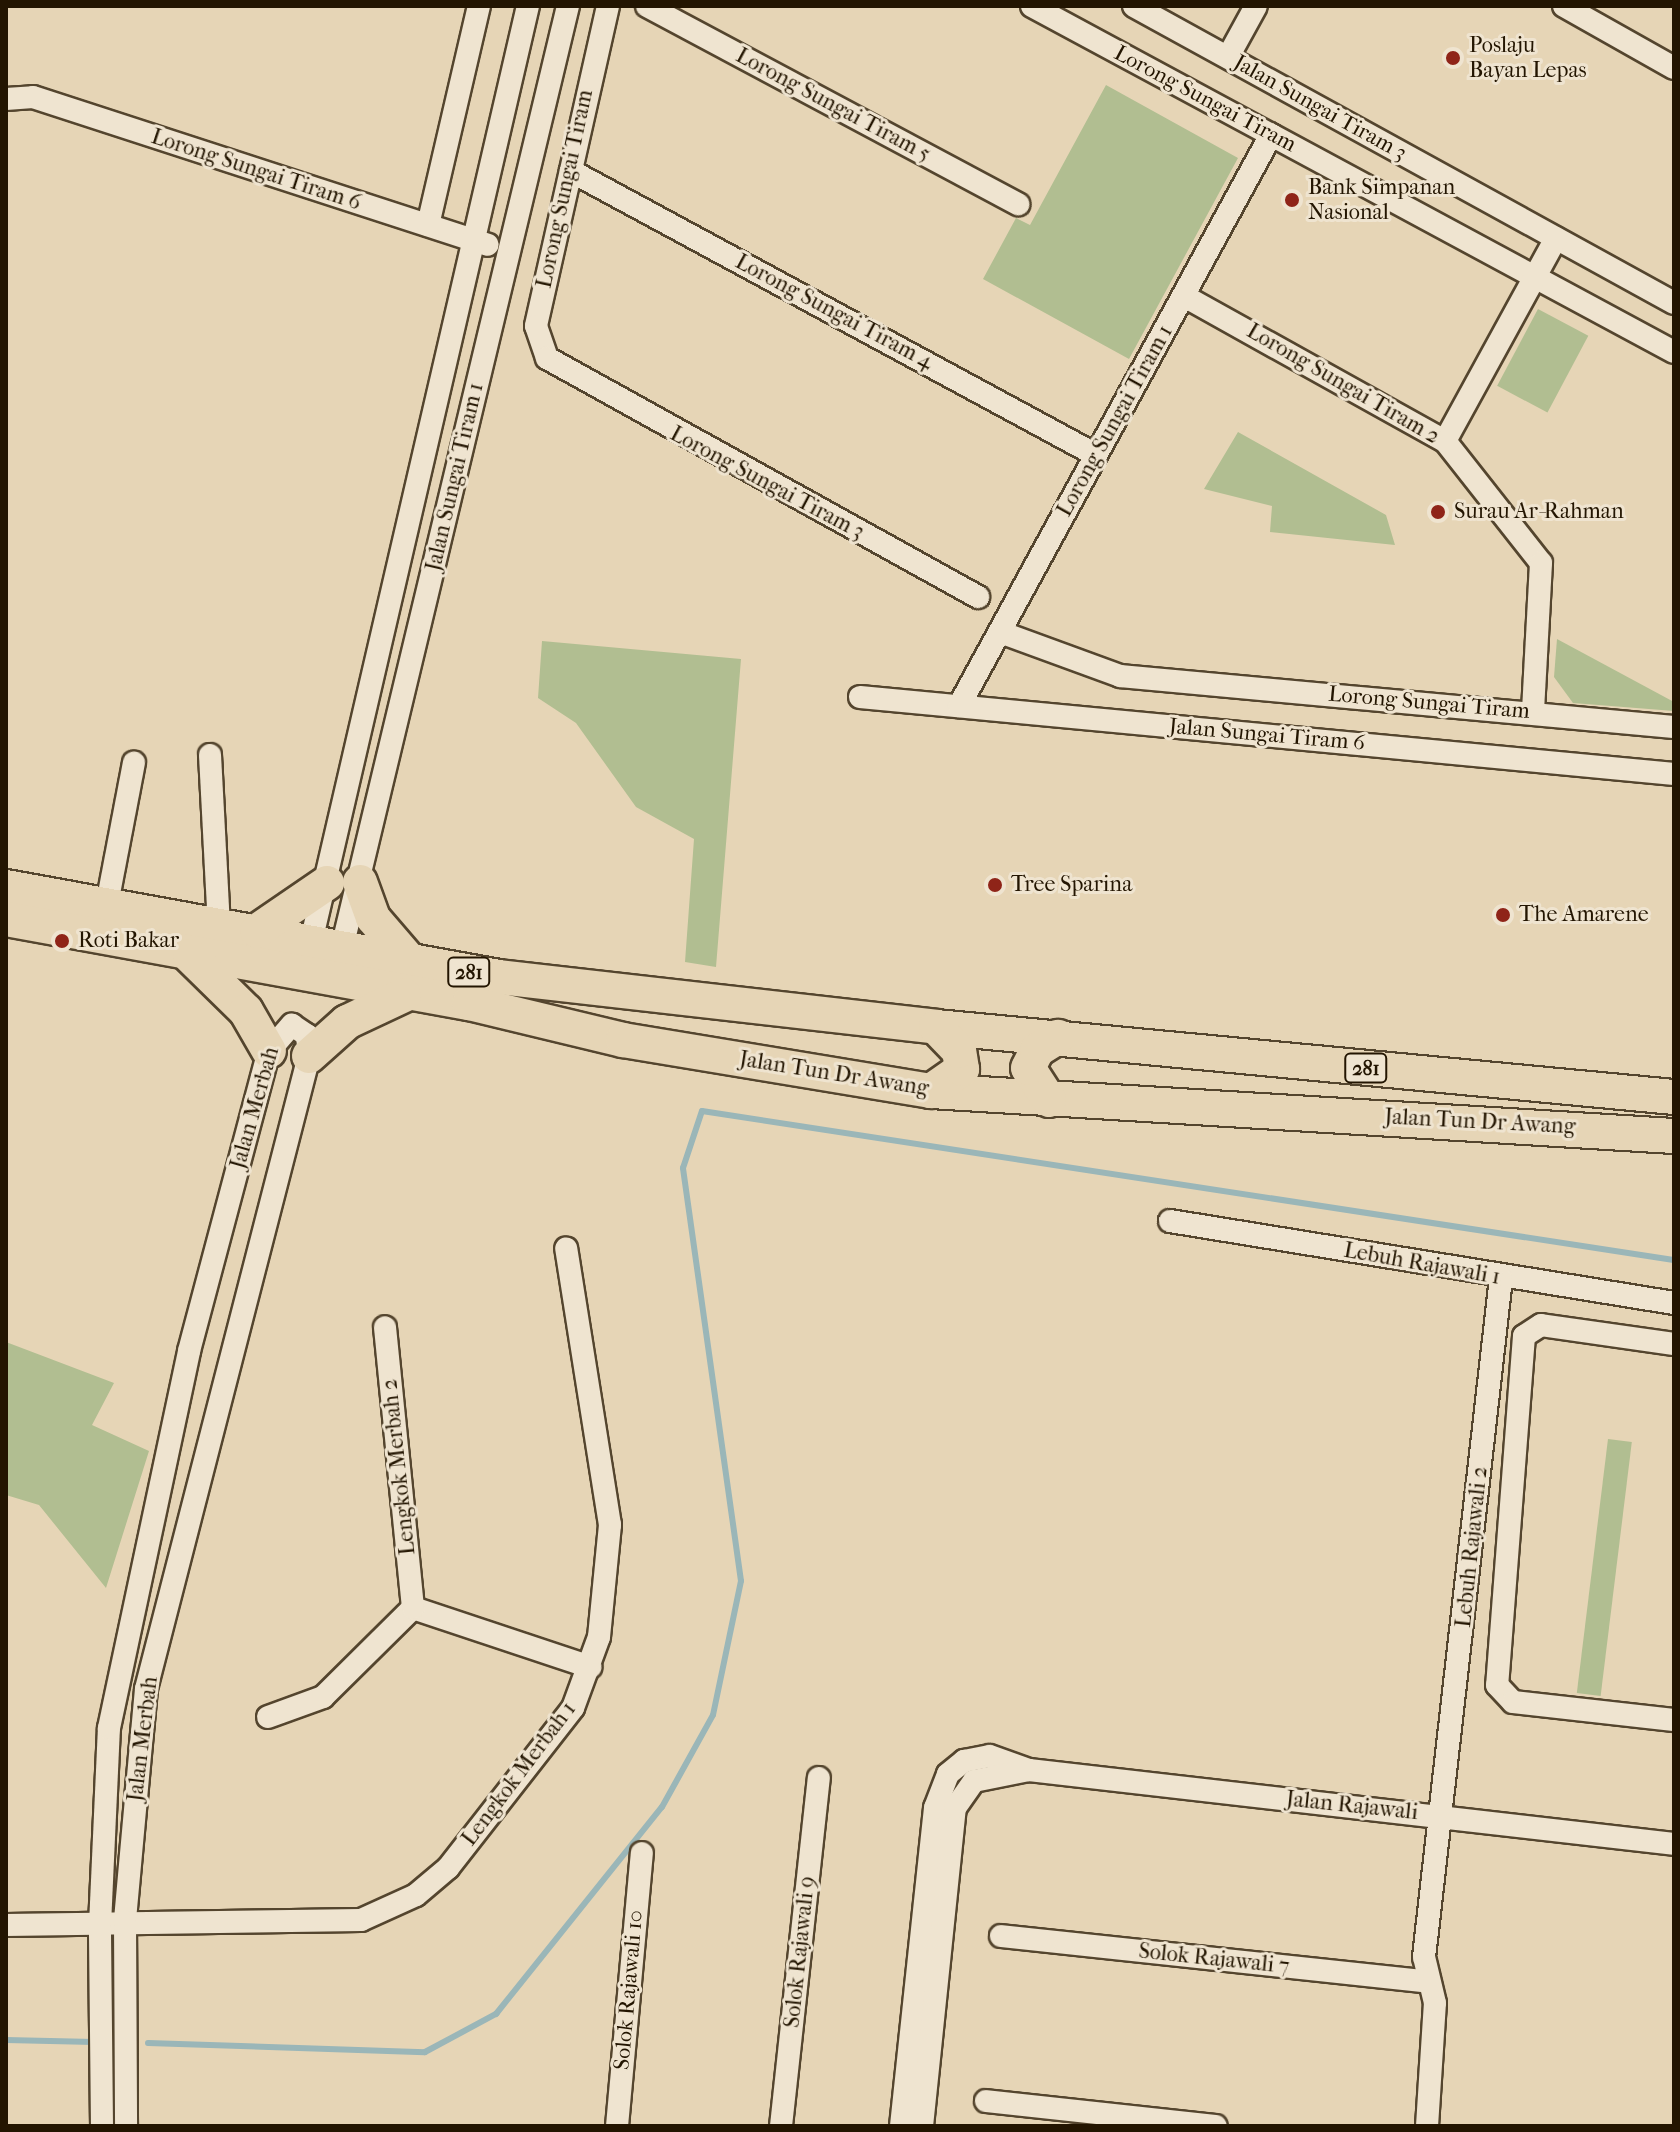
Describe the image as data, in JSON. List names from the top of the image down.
{
  "streets": {
    "main road": ["281", "Jalan Tun Dr Awang"],
    "street": [
      "Lorong Sungai Tiram",
      "Lorong Sungai Tiram 5",
      "Jalan Sungai Tiram 3",
      "Lorong Sungai Tiram 6",
      "Lorong Sungai Tiram 4",
      "Lorong Sungai Tiram 2",
      "Lorong Sungai Tiram 1",
      "Jalan Sungai Tiram 1",
      "Lorong Sungai Tiram 3",
      "Jalan Sungai Tiram 6",
      "Jalan Merbah",
      "Lebuh Rajawali 1",
      "Lengkok Merbah 2",
      "Lebuh Rajawali 2",
      "Lengkok Merbah 1",
      "Jalan Rajawali",
      "Solok Rajawali 9",
      "Solok Rajawali 7",
      "Solok Rajawali 10"
    ]
  },
  "crossings": [
    ["Lorong Sungai Tiram", "Lorong Sungai Tiram 4"],
    ["Lorong Sungai Tiram", "Lorong Sungai Tiram 2"],
    ["Lorong Sungai Tiram", "Lorong Sungai Tiram 1"],
    ["Lorong Sungai Tiram", "Lorong Sungai Tiram 3"],
    ["Lorong Sungai Tiram 6", "Jalan Sungai Tiram 1"],
    ["Lorong Sungai Tiram 4", "Lorong Sungai Tiram 1"],
    ["Lorong Sungai Tiram 2", "Lorong Sungai Tiram 1"],
    ["Lorong Sungai Tiram 1", "Jalan Sungai Tiram 6"],
    ["Jalan Sungai Tiram 1", "Jalan Tun Dr Awang"],
    ["Jalan Merbah", "Lengkok Merbah 1"],
    ["Lebuh Rajawali 1", "Lebuh Rajawali 2"],
    ["Lebuh Rajawali 2", "Jalan Rajawali"],
    ["Lebuh Rajawali 2", "Solok Rajawali 7"]
  ],
  "places": [
    "Poslaju Bayan Lepas",
    "Bank Simpanan Nasional",
    "Surau Ar-Rahman",
    "Tree Sparina",
    "The Amarene",
    "Roti Bakar"
  ]
}
